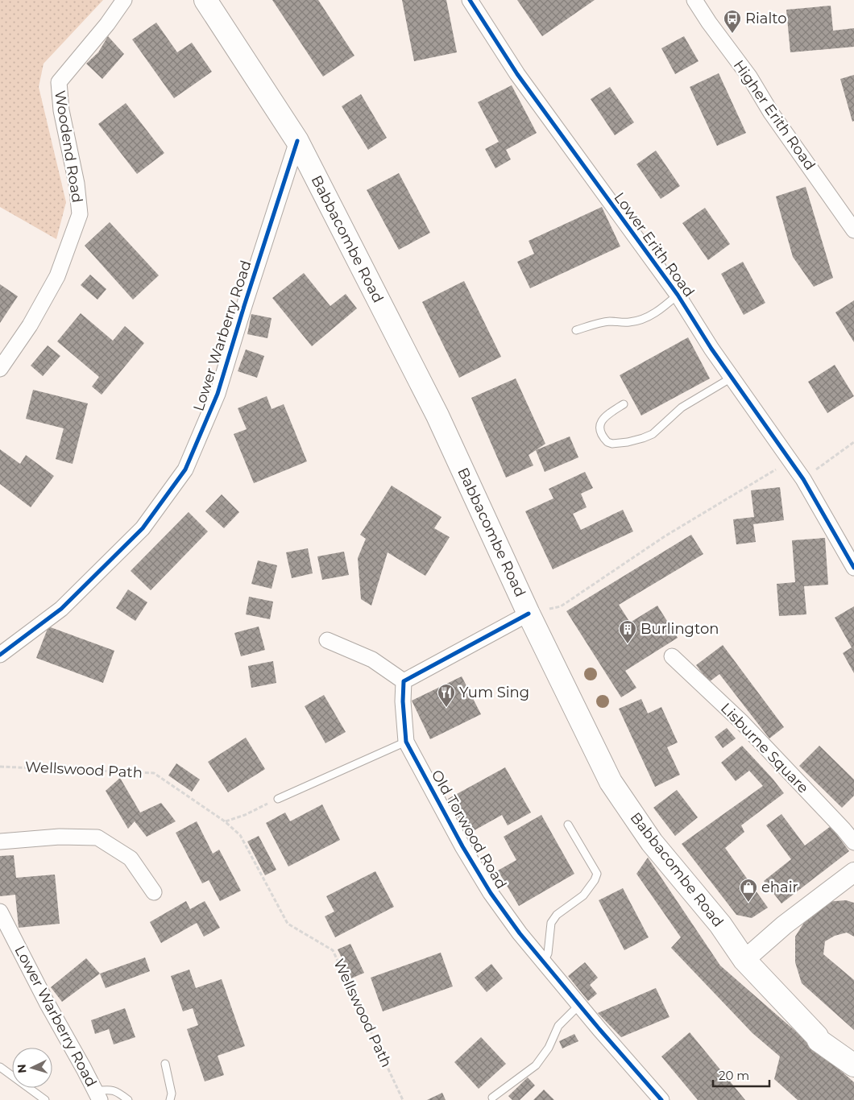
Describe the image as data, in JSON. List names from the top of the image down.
{
  "streets": {
    "main road": ["Babbacombe Road"],
    "street": [
      "Higher Erith Road",
      "Woodend Road",
      "Lower Erith Road",
      "Lower Warberry Road",
      "Lisburne Square",
      "Old Torwood Road"
    ],
    "path": ["Wellswood Path"]
  },
  "crossings": [
    ["Babbacombe Road", "Lower Warberry Road"]
  ],
  "places": {
    "bus stop": ["Rialto"],
    "building": ["Burlington"],
    "restaurant": ["Yum Sing"],
    "shop": ["ehair"]
  },
  "scale_bar": "20 m",
  "north": "left"
}
